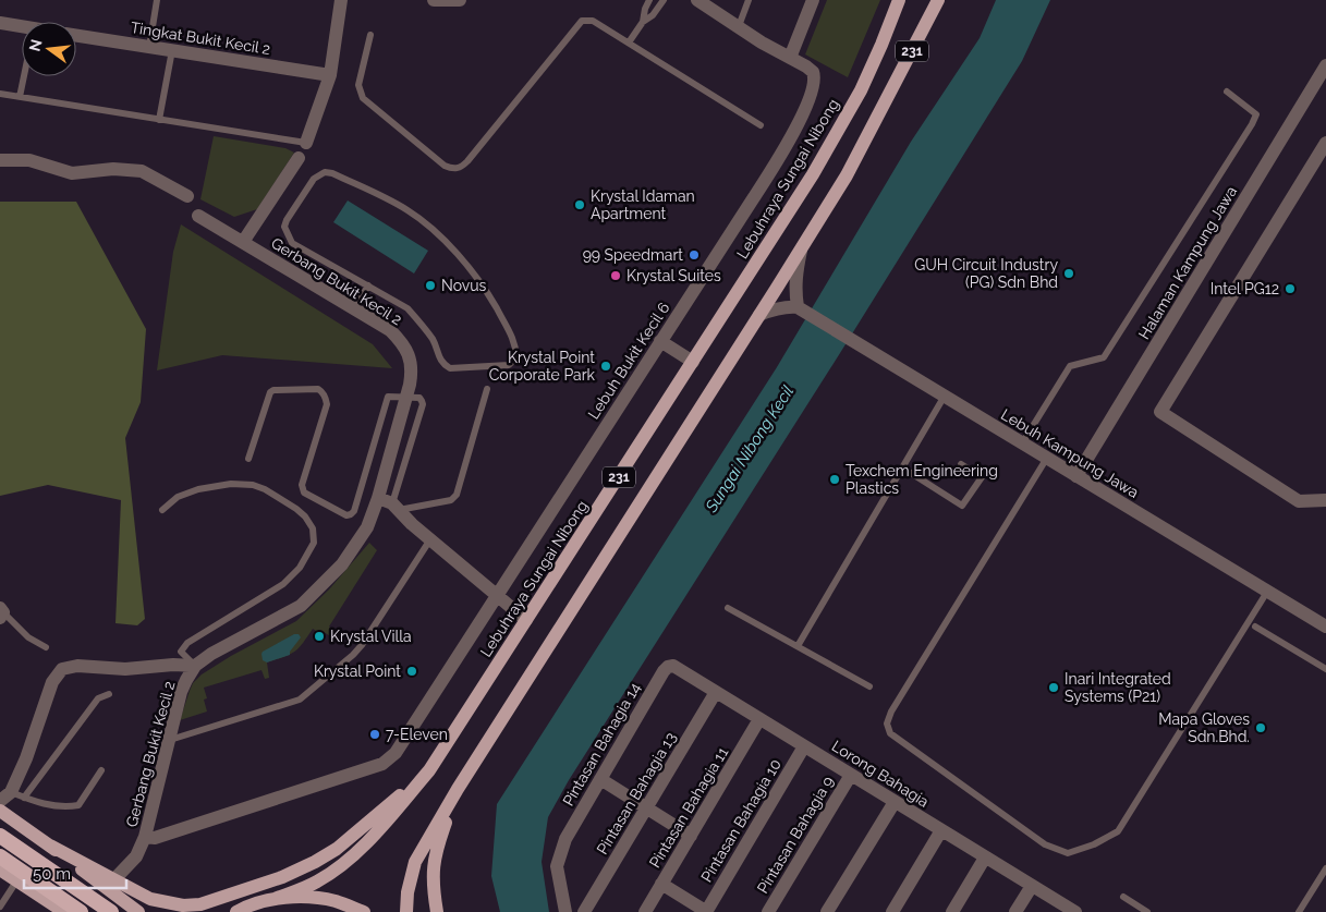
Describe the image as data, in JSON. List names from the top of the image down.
{
  "streets": {
    "main road": ["231", "Lebuhraya Sungai Nibong"],
    "street": [
      "Tingkat Bukit Kecil 2",
      "Halaman Kampung Jawa",
      "Gerbang Bukit Kecil 2",
      "Lebuh Bukit Kecil 6",
      "Lebuh Kampung Jawa",
      "Pintasan Bahagia 14",
      "Lorong Bahagia",
      "Pintasan Bahagia 13",
      "Pintasan Bahagia 11",
      "Pintasan Bahagia 10",
      "Pintasan Bahagia 9"
    ]
  },
  "crossings": [
    ["Halaman Kampung Jawa", "Lebuh Kampung Jawa"],
    ["Gerbang Bukit Kecil 2", "Lebuh Bukit Kecil 6"],
    ["Pintasan Bahagia 14", "Lorong Bahagia"],
    ["Lorong Bahagia", "Pintasan Bahagia 13"],
    ["Lorong Bahagia", "Pintasan Bahagia 11"],
    ["Lorong Bahagia", "Pintasan Bahagia 10"],
    ["Lorong Bahagia", "Pintasan Bahagia 9"]
  ],
  "water": ["Sungai Nibong Kecil"],
  "places": [
    "Krystal Idaman Apartment",
    "99 Speedmart",
    "GUH Circuit Industry (PG) Sdn Bhd",
    "Krystal Suites",
    "Novus",
    "Intel PG12",
    "Krystal Point Corporate Park",
    "Texchem Engineering Plastics",
    "Krystal Villa",
    "Krystal Point",
    "Inari Integrated Systems (P21)",
    "Mapa Gloves Sdn.Bhd.",
    "7-Eleven"
  ],
  "scale_bar": "50 m",
  "north": "left"
}
